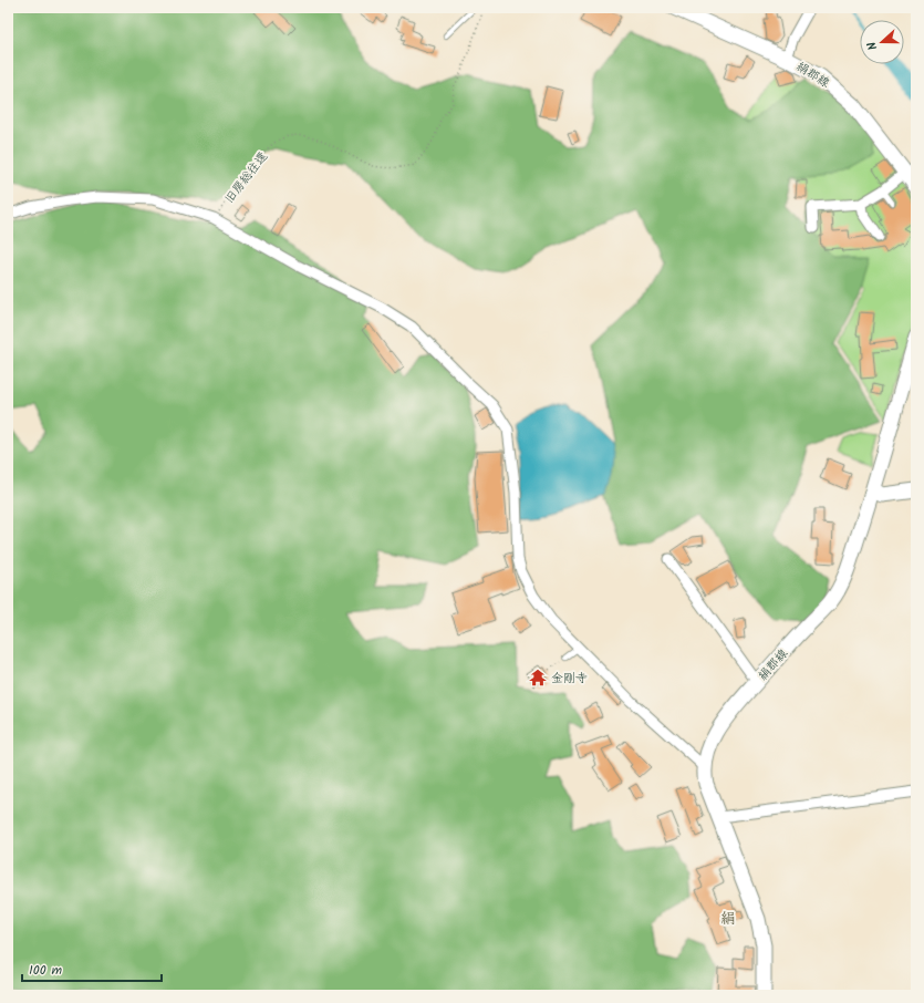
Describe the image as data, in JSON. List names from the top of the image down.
{
  "streets": {
    "main road": ["絹郡線"],
    "path": ["旧房総往還"]
  },
  "districts": ["絹"],
  "places": {
    "temple": ["金剛寺"]
  },
  "scale_bar": "100 m",
  "north": "left"
}
